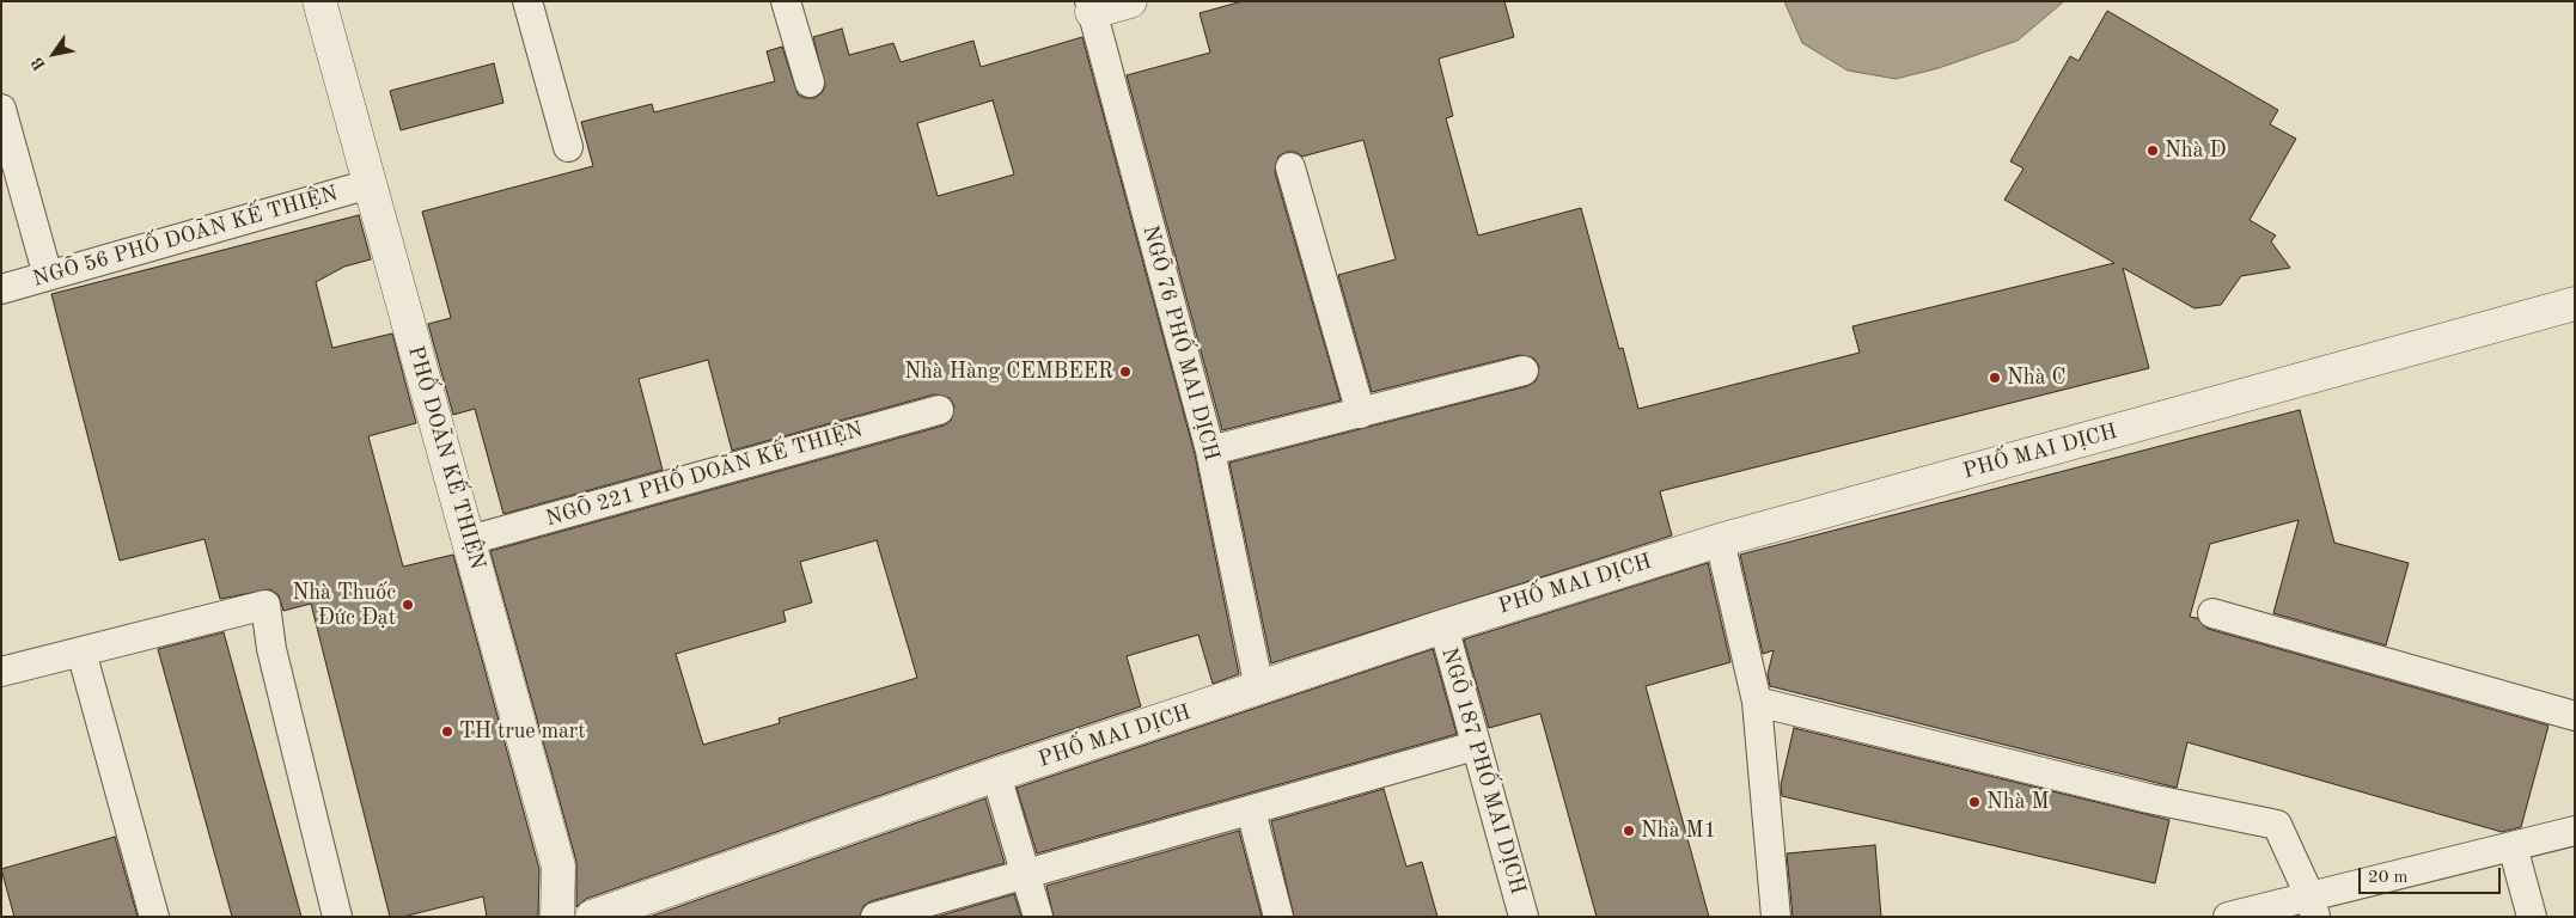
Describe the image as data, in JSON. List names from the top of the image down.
{
  "streets": {
    "street": ["PHỐ MAI DỊCH", "PHỐ DOÃN KẾ THIỆN"],
    "lane": [
      "NGÕ 56 PHỐ DOÃN KẾ THIỆN",
      "NGÕ 76 PHỐ MAI DỊCH",
      "NGÕ 221 PHỐ DOÃN KẾ THIỆN",
      "NGÕ 187 PHỐ MAI DỊCH"
    ]
  },
  "crossings": [
    ["NGÕ 56 PHỐ DOÃN KẾ THIỆN", "PHỐ DOÃN KẾ THIỆN"],
    ["NGÕ 76 PHỐ MAI DỊCH", "PHỐ MAI DỊCH"],
    ["PHỐ MAI DỊCH", "NGÕ 187 PHỐ MAI DỊCH"],
    ["PHỐ DOÃN KẾ THIỆN", "NGÕ 221 PHỐ DOÃN KẾ THIỆN"]
  ],
  "places": [
    "Nhà D",
    "Nhà Hàng CEMBEER",
    "Nhà C",
    "Nhà Thuốc Đức Đạt",
    "TH true mart",
    "Nhà M",
    "Nhà M1"
  ],
  "scale_bar": "20 m",
  "north": "bottom left"
}
